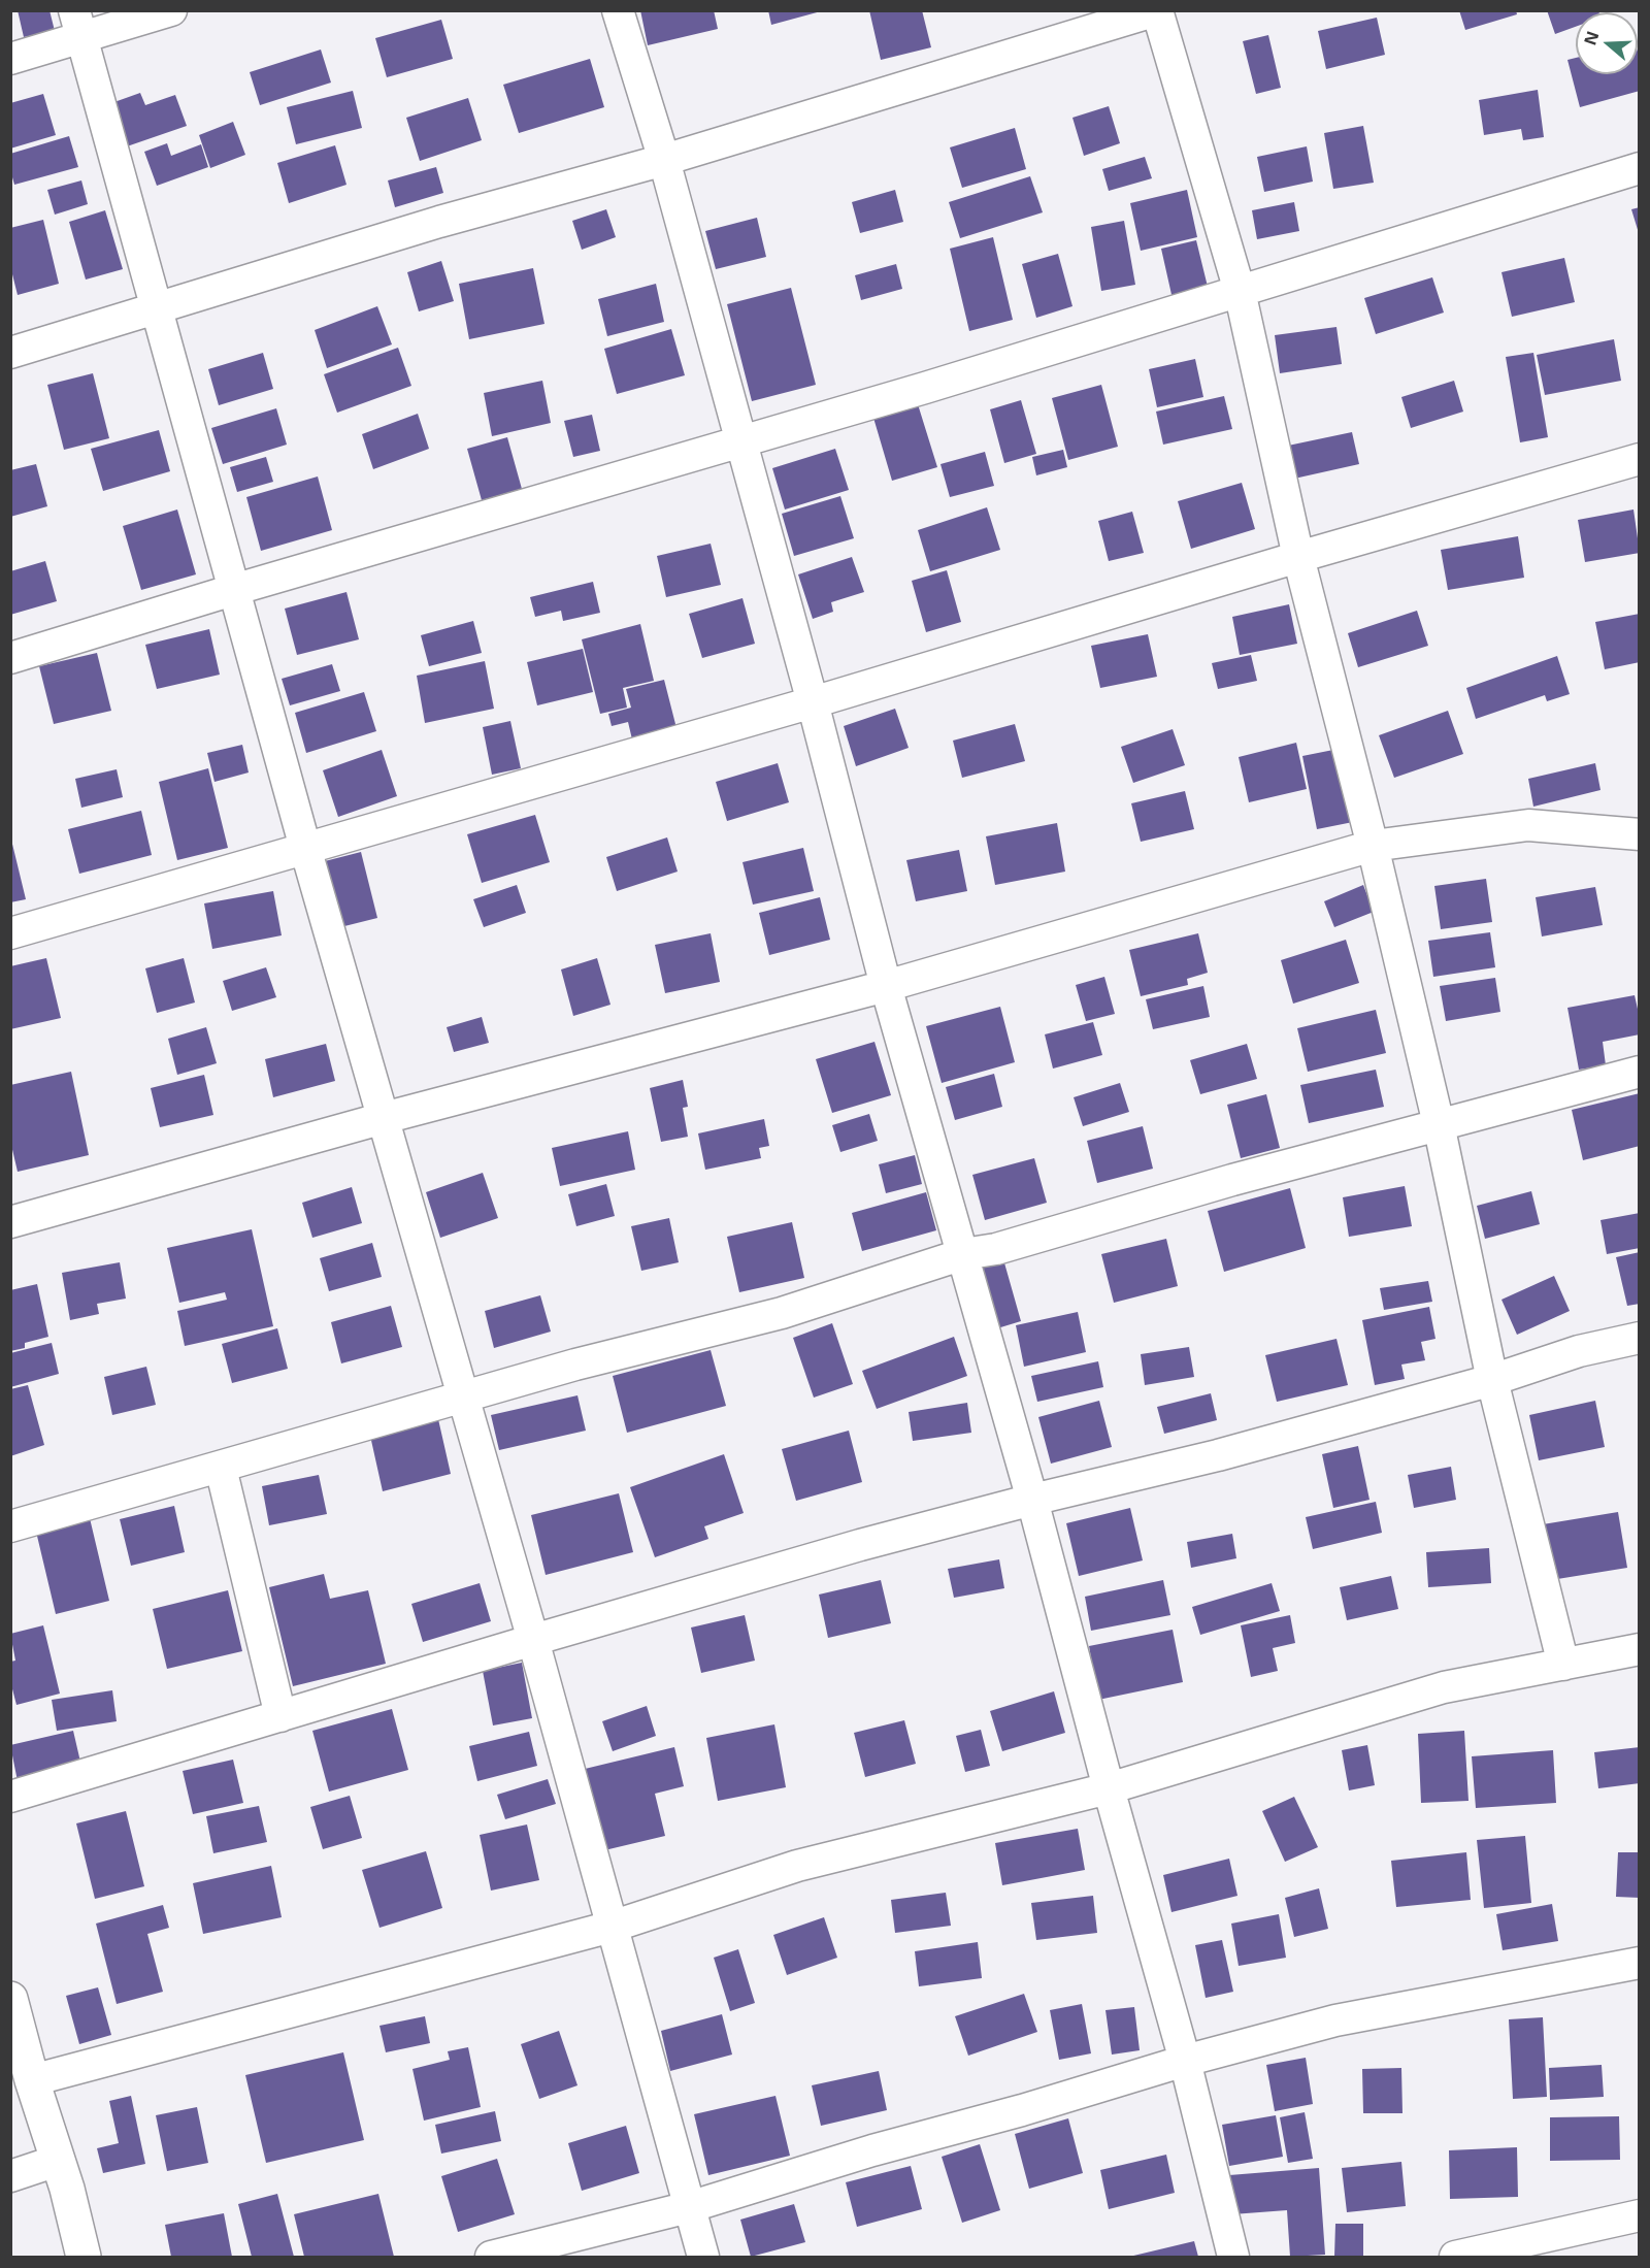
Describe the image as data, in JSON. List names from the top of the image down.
{
  "north": "left"
}
